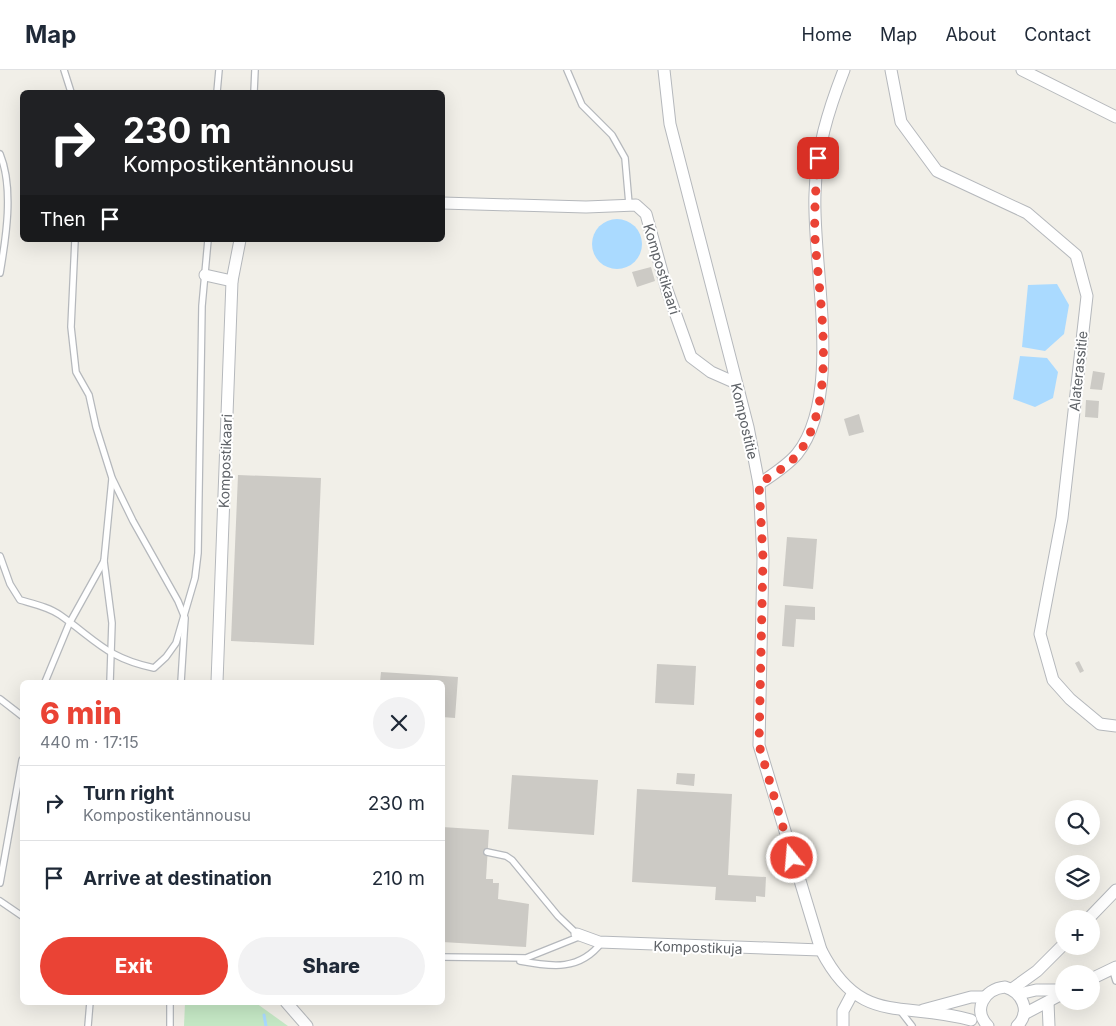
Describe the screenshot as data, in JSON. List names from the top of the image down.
{
  "streets": {
    "street": [
      "Kompostikaari",
      "Alaterassitie",
      "Kompostitie",
      "Kompostikuja"
    ]
  },
  "crossings": [
    ["Kompostikaari", "Kompostitie"],
    ["Kompostitie", "Kompostikuja"]
  ],
  "page": {
    "header": "Map",
    "nav": [
      "Home",
      "Map",
      "About",
      "Contact"
    ],
    "turn": ["230 m", "Kompostikentännousu"],
    "then": "Then",
    "heading": ["6 min", "440 m · 17:15"],
    "list": [
      {
        "name": "Turn right",
        "note": "Kompostikentännousu",
        "value": "230 m"
      },
      {
        "name": "Arrive at destination",
        "value": "210 m"
      }
    ],
    "map_buttons": ["+", "−"],
    "buttons": ["Exit", "Share"]
  }
}
